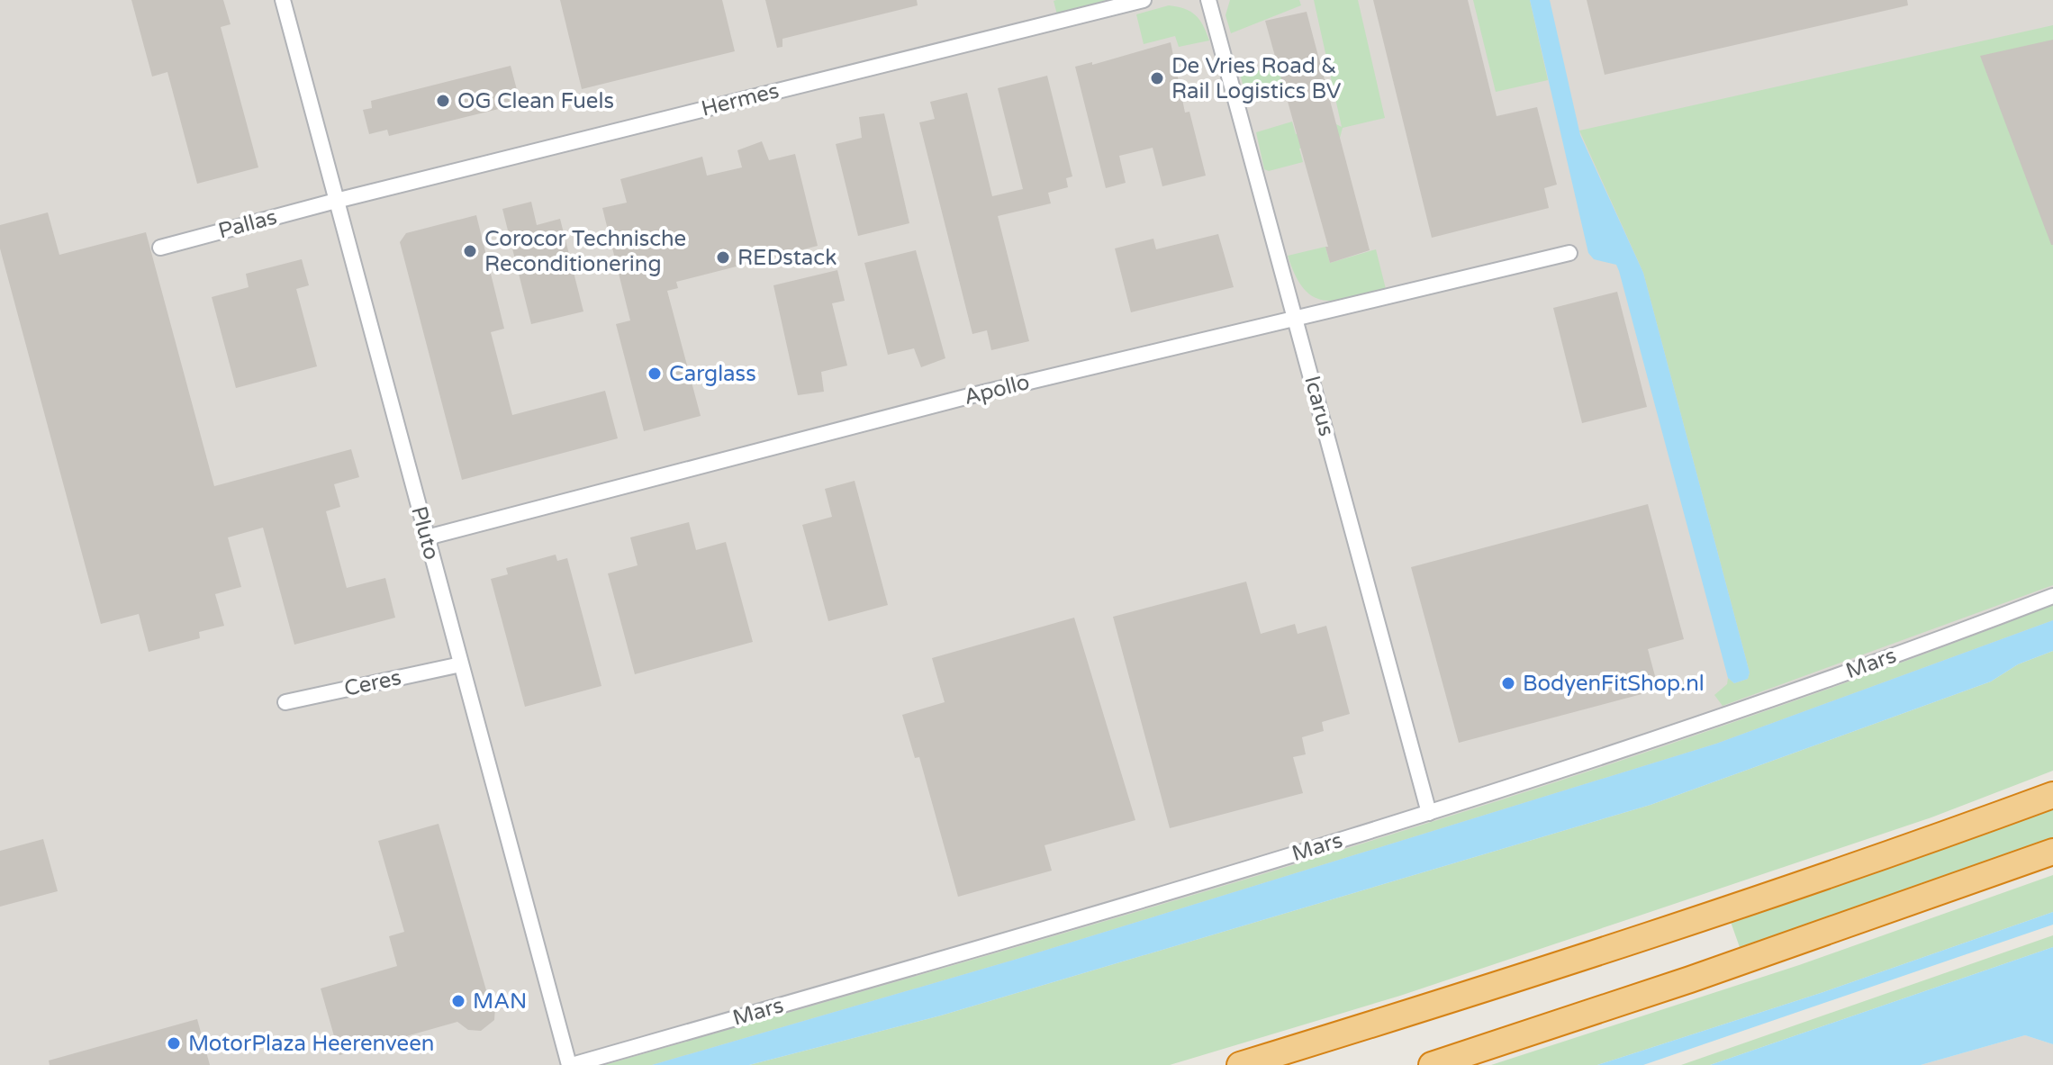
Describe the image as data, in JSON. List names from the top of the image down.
{
  "streets": {
    "street": [
      "Hermes",
      "Pallas",
      "Apollo",
      "Icarus",
      "Pluto",
      "Mars",
      "Ceres"
    ]
  },
  "crossings": [
    ["Hermes", "Pallas"],
    ["Hermes", "Pluto"],
    ["Pallas", "Pluto"],
    ["Apollo", "Icarus"],
    ["Apollo", "Pluto"],
    ["Icarus", "Mars"],
    ["Pluto", "Mars"],
    ["Pluto", "Ceres"]
  ],
  "places": [
    "De Vries Road & Rail Logistics BV",
    "OG Clean Fuels",
    "Corocor Technische Reconditionering",
    "REDstack",
    "Carglass",
    "BodyenFitShop.nl",
    "MAN",
    "MotorPlaza Heerenveen"
  ]
}
